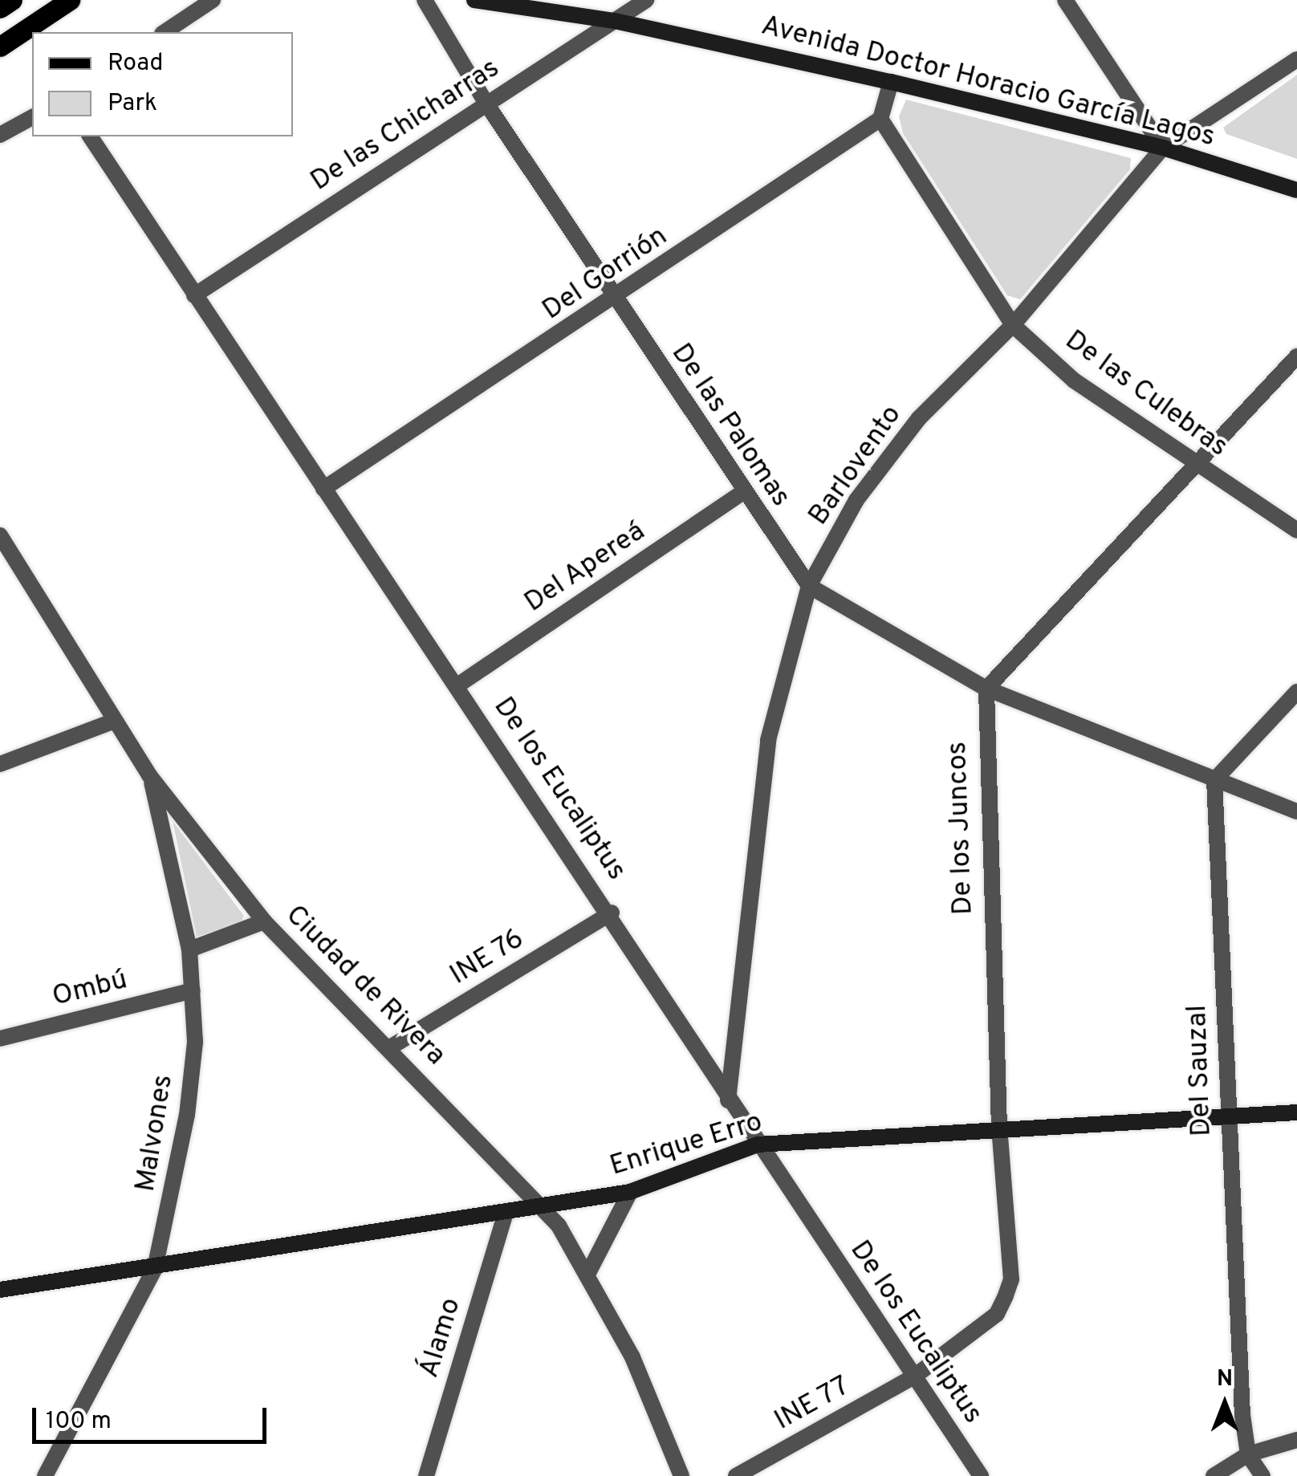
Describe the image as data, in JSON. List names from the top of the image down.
{
  "streets": {
    "street": [
      "Avenida Doctor Horacio García Lagos",
      "De las Chicharras",
      "Del Gorrión",
      "De las Culebras",
      "De las Palomas",
      "Barlovento",
      "Del Apereá",
      "De los Eucaliptus",
      "De los Juncos",
      "INE 76",
      "Ciudad de Rivera",
      "Ombú",
      "Del Sauzal",
      "Malvones",
      "Enrique Erro",
      "Álamo",
      "INE 77"
    ]
  },
  "crossings": [
    ["Avenida Doctor Horacio García Lagos", "De las Chicharras"],
    ["Avenida Doctor Horacio García Lagos", "Barlovento"],
    ["De las Chicharras", "De las Palomas"],
    ["De las Chicharras", "De los Eucaliptus"],
    ["Del Gorrión", "De las Culebras"],
    ["Del Gorrión", "De las Palomas"],
    ["Del Gorrión", "De los Eucaliptus"],
    ["De las Culebras", "Barlovento"],
    ["De las Palomas", "Barlovento"],
    ["De las Palomas", "Del Apereá"],
    ["De las Palomas", "De los Juncos"],
    ["De las Palomas", "Del Sauzal"],
    ["Barlovento", "De los Eucaliptus"],
    ["Del Apereá", "De los Eucaliptus"],
    ["De los Eucaliptus", "De los Juncos"],
    ["De los Eucaliptus", "INE 76"],
    ["De los Eucaliptus", "Enrique Erro"],
    ["De los Eucaliptus", "INE 77"],
    ["De los Juncos", "Enrique Erro"],
    ["De los Juncos", "INE 77"],
    ["INE 76", "Ciudad de Rivera"],
    ["Ciudad de Rivera", "Malvones"],
    ["Ciudad de Rivera", "Enrique Erro"],
    ["Ombú", "Malvones"],
    ["Del Sauzal", "Enrique Erro"],
    ["Malvones", "Enrique Erro"],
    ["Enrique Erro", "Álamo"]
  ],
  "legend": ["Road", "Park"],
  "scale_bar": "100 m",
  "north": "top"
}
